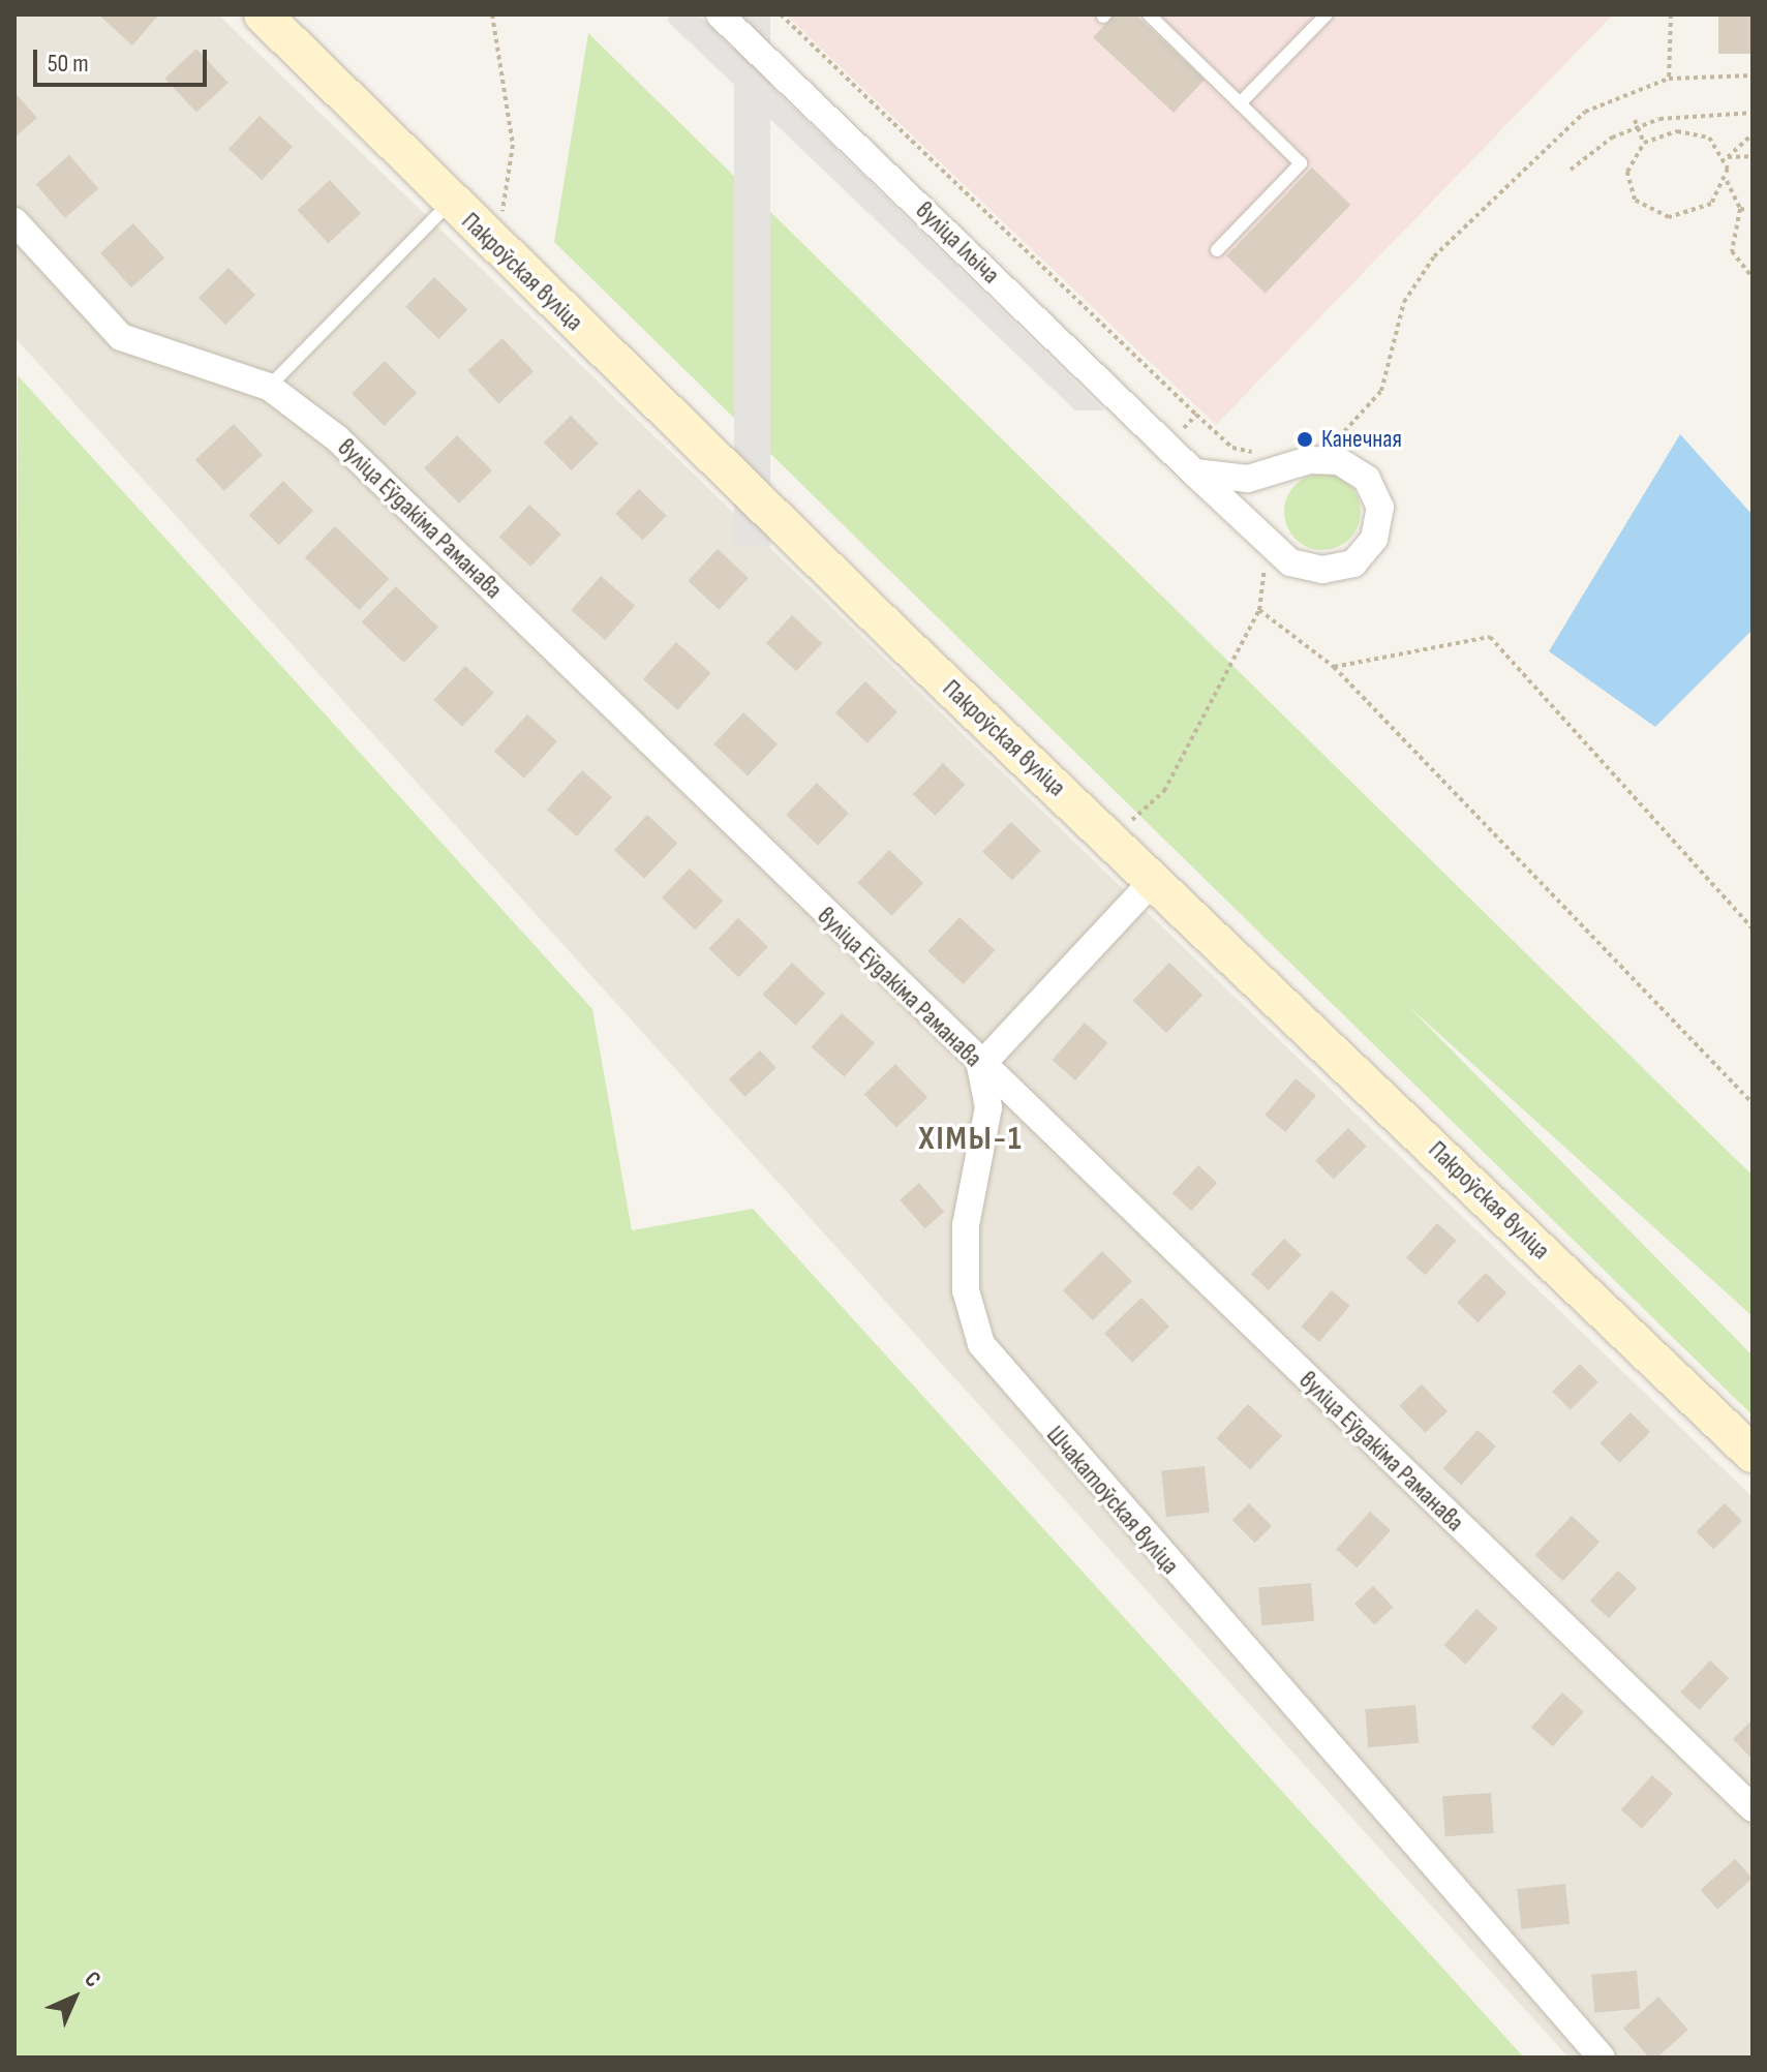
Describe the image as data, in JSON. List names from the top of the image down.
{
  "streets": {
    "street": [
      "вуліца Ільіча",
      "Пакроўская вуліца",
      "вуліца Еўдакіма Раманава",
      "Шчакатоўская вуліца"
    ]
  },
  "crossings": [
    ["вуліца Еўдакіма Раманава", "Шчакатоўская вуліца"]
  ],
  "districts": ["ХІМЫ-1"],
  "places": ["Канечная"],
  "scale_bar": "50 m",
  "north": "top right"
}
